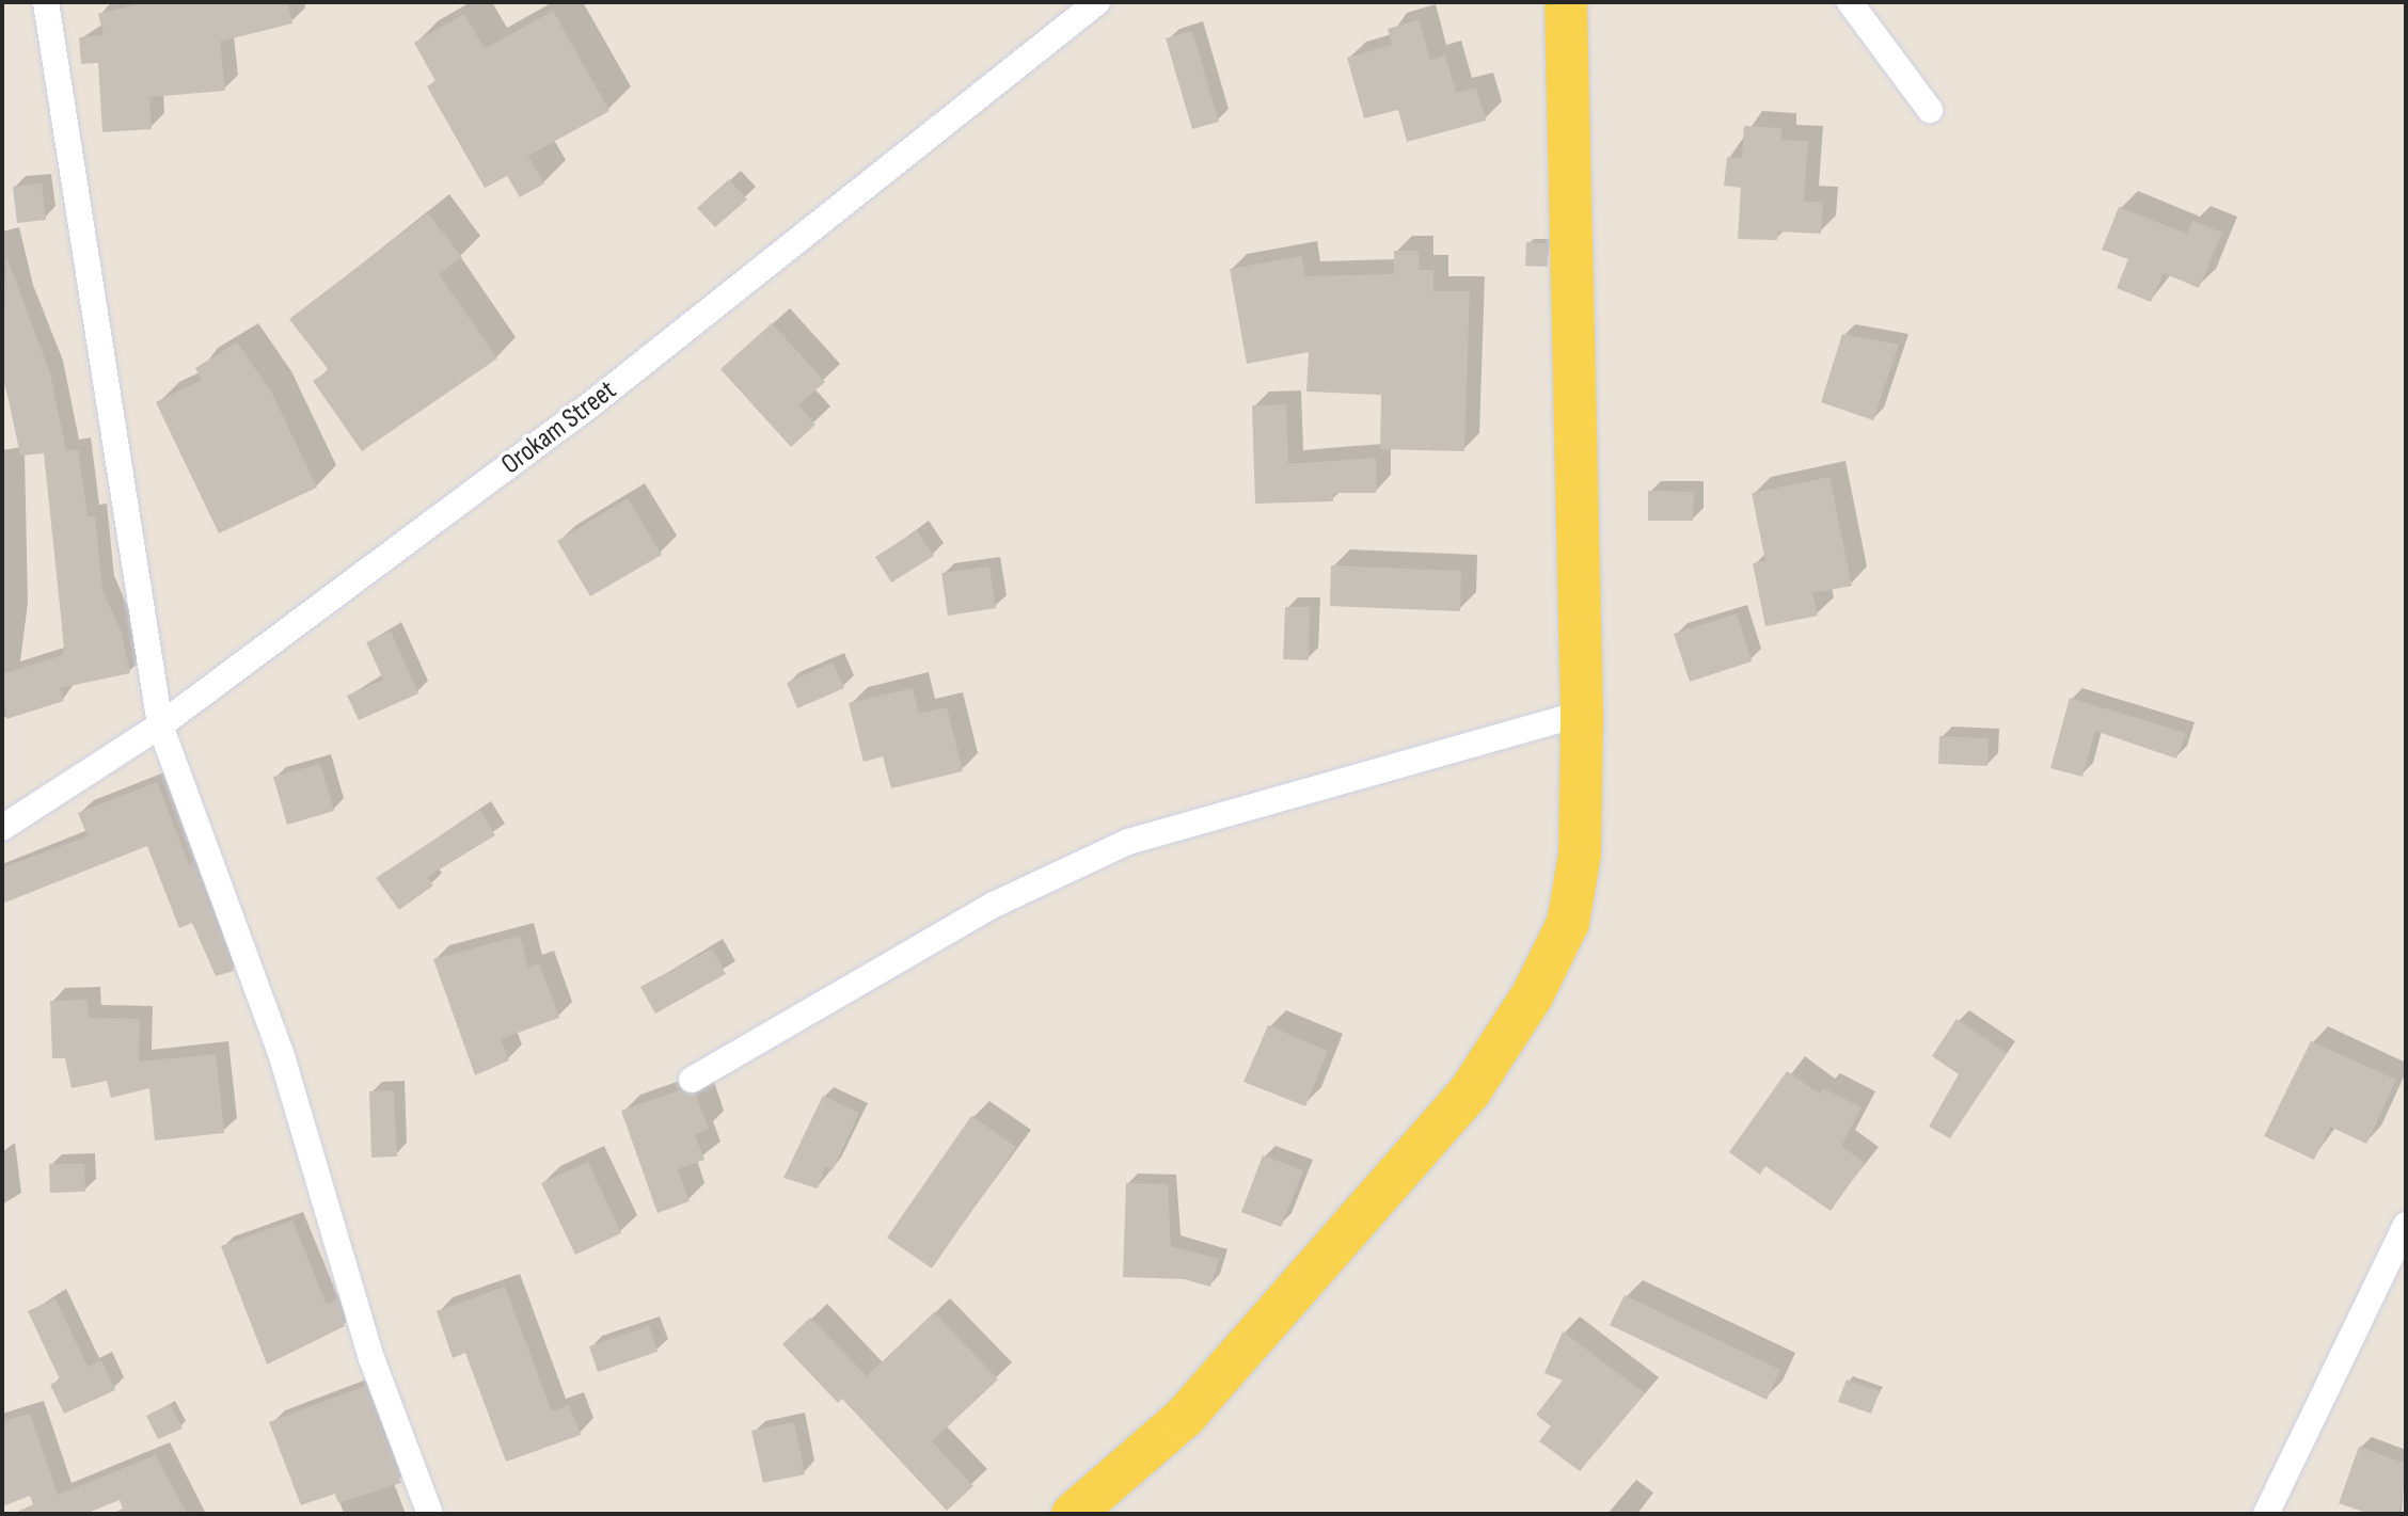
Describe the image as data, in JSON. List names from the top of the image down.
{
  "streets": {
    "street": ["Orokam Street"]
  }
}
